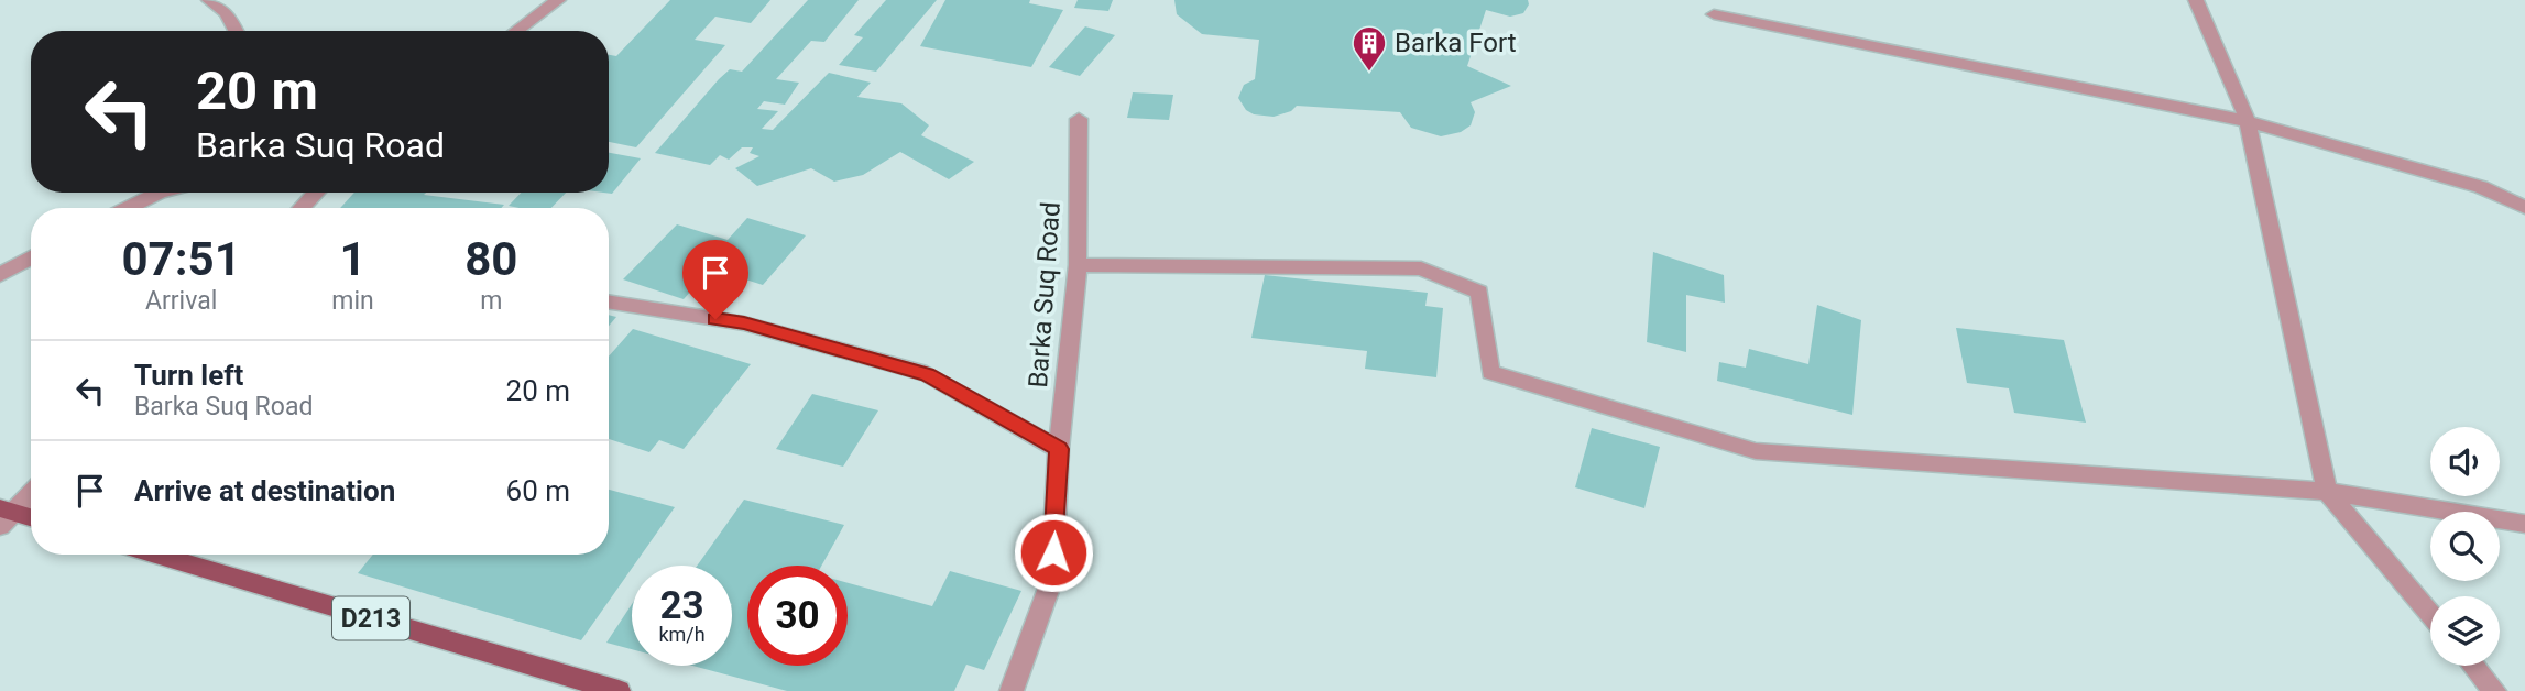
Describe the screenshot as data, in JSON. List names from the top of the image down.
{
  "streets": {
    "main road": ["D213"],
    "street": ["Barka Suq Road"]
  },
  "places": {
    "building": ["Barka Fort"]
  },
  "page": {
    "turn": ["20 m", "Barka Suq Road"],
    "eta": [
      "07:51",
      "Arrival",
      "1",
      "min",
      "80",
      "m"
    ],
    "list": [
      {
        "name": "Turn left",
        "note": "Barka Suq Road",
        "value": "20 m"
      },
      {
        "name": "Arrive at destination",
        "value": "60 m"
      }
    ],
    "speed": "23 km/h",
    "limit": "30"
  }
}
